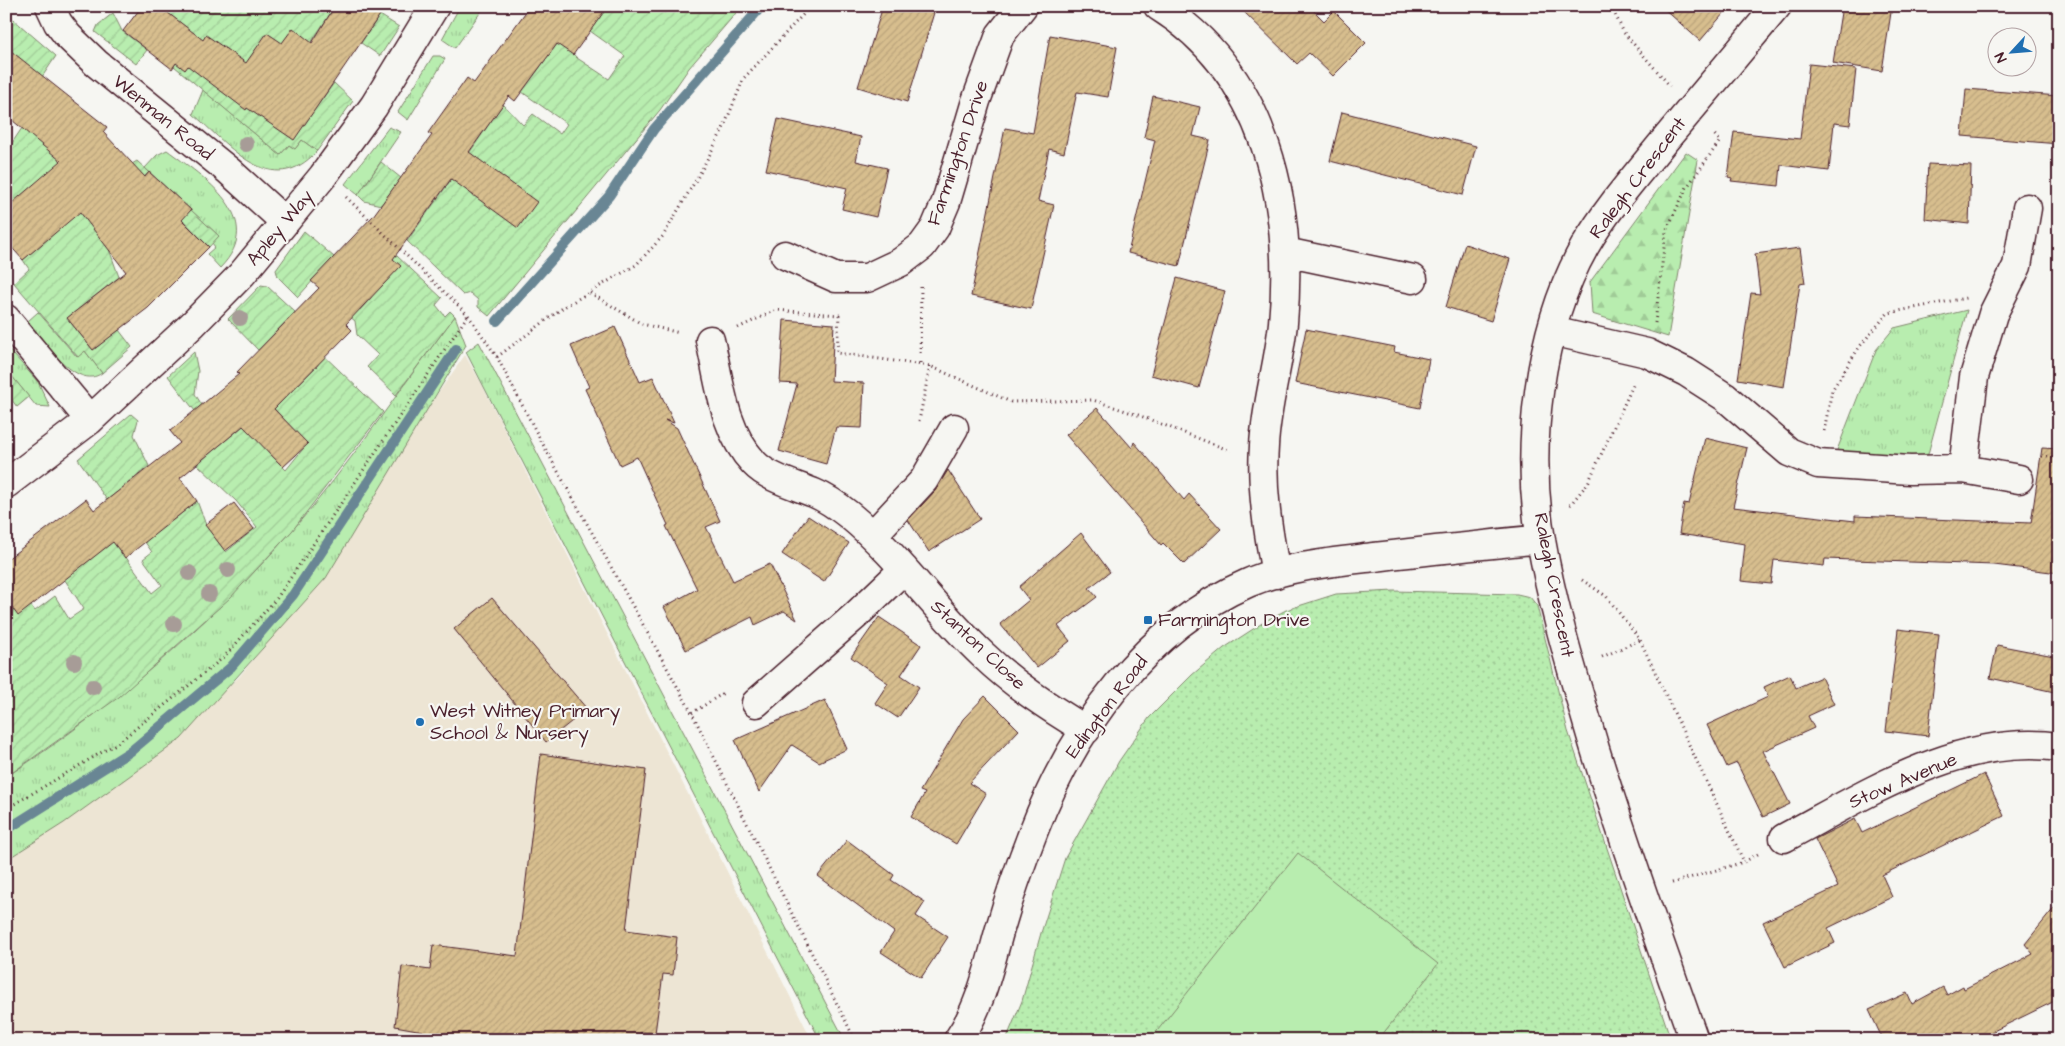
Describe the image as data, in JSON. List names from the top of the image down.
{
  "streets": {
    "street": [
      "Wenman Road",
      "Farmington Drive",
      "Ralegh Crescent",
      "Apley Way",
      "Stanton Close",
      "Edington Road",
      "Stow Avenue"
    ]
  },
  "crossings": [
    ["Wenman Road", "Apley Way"],
    ["Ralegh Crescent", "Edington Road"],
    ["Stanton Close", "Edington Road"]
  ],
  "places": {
    "transit": ["Farmington Drive"],
    "other": ["West Witney Primary School & Nursery"]
  },
  "north": "bottom left"
}
